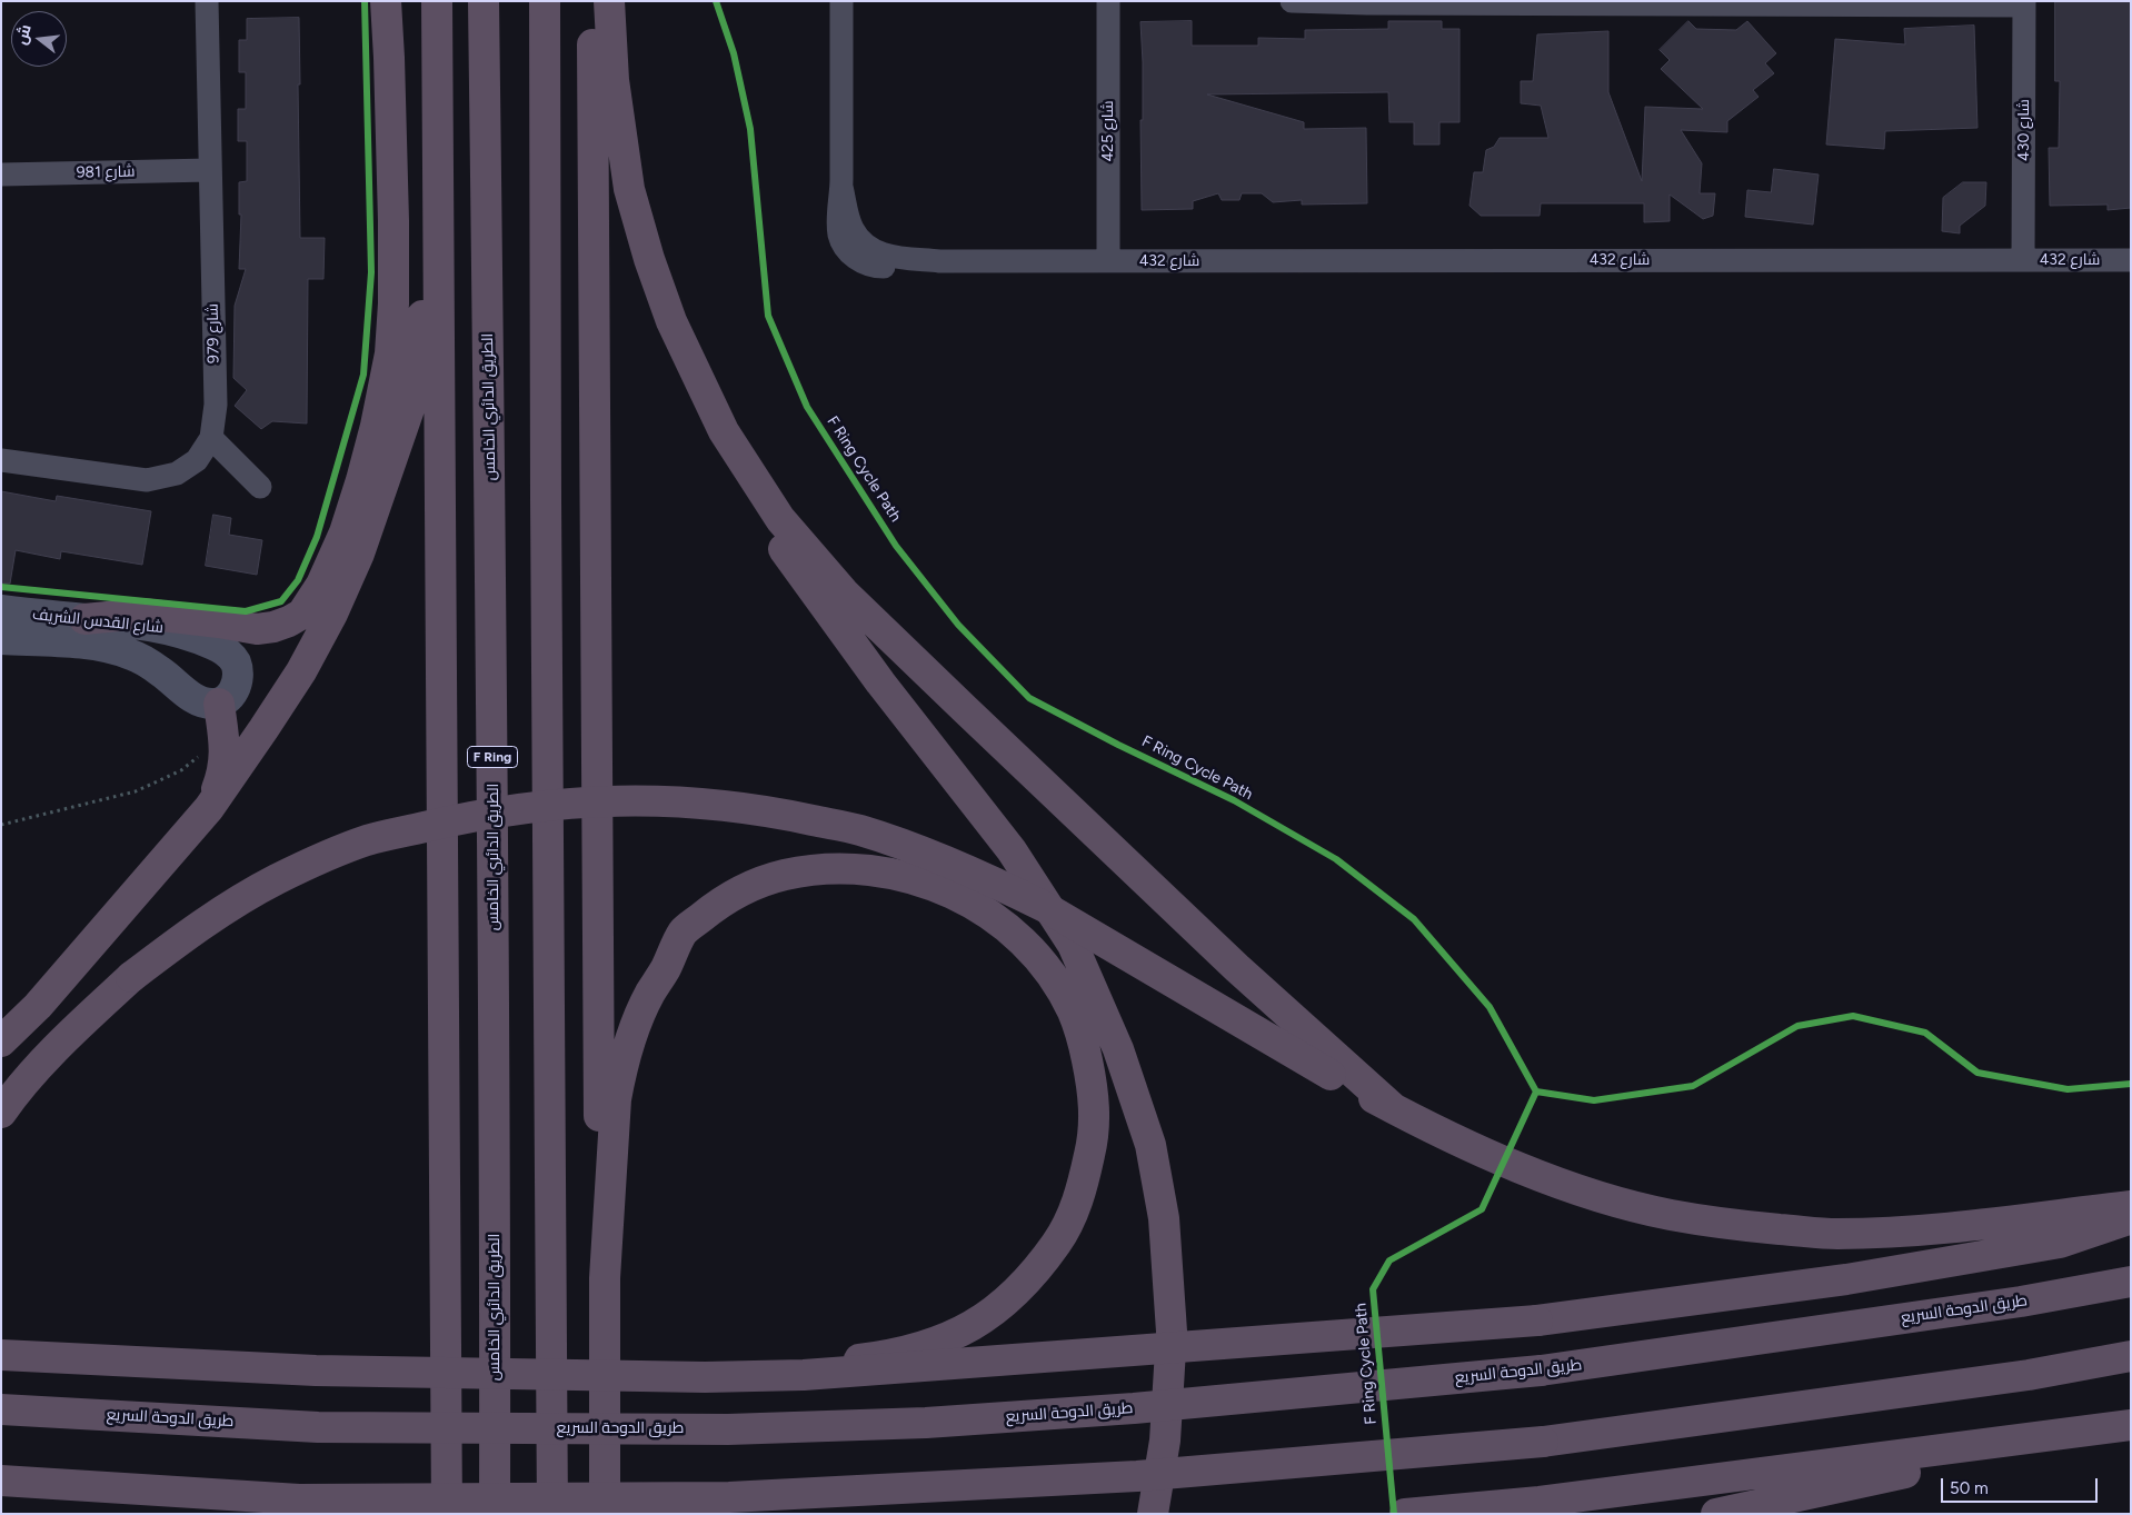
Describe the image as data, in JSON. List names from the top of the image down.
{
  "streets": {
    "highway": ["الطريق الدائري الخامس", "F Ring", "طريق الدوحة السريع"],
    "street": [
      "شارع 430",
      "شارع 425",
      "شارع 981",
      "شارع 432",
      "شارع 979",
      "شارع القدس الشريف"
    ],
    "cycle path": ["F Ring Cycle Path"]
  },
  "crossings": [
    ["شارع 430", "شارع 432"],
    ["شارع 425", "شارع 432"],
    ["شارع 981", "شارع 979"]
  ],
  "scale_bar": "50 m",
  "north": "left"
}
